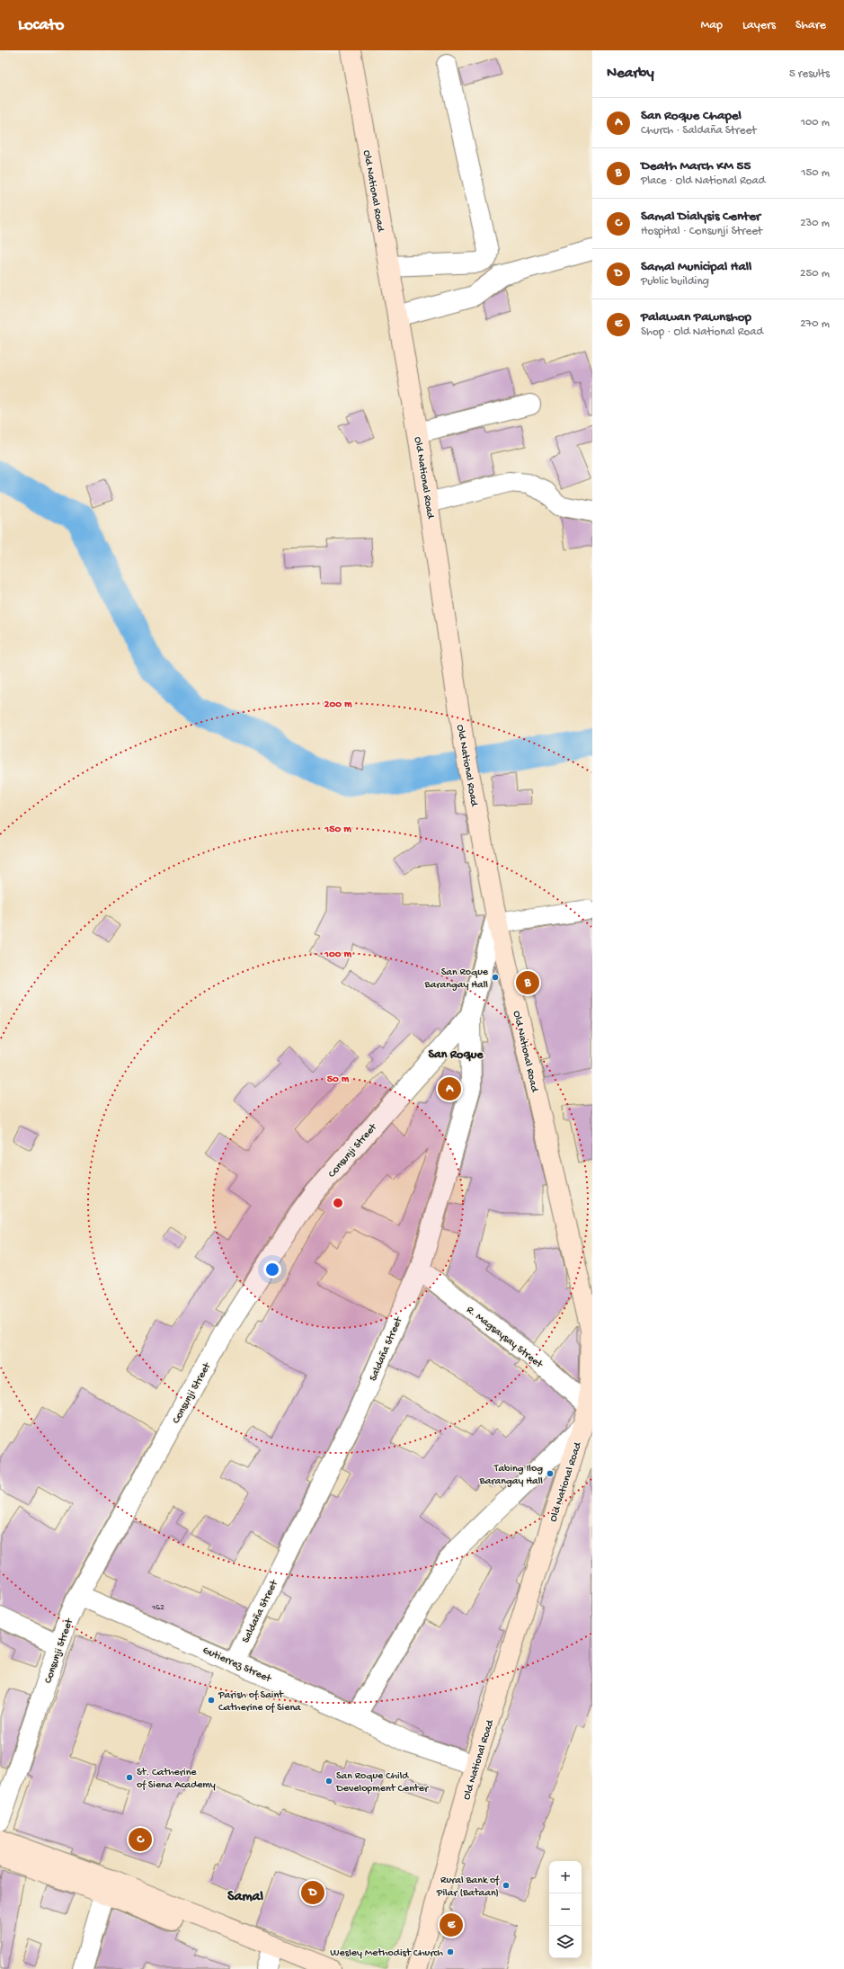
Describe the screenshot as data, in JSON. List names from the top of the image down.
{
  "streets": {
    "main road": ["Old National Road"],
    "street": [
      "Consunji Street",
      "R. Magsaysay Street",
      "Saldaña Street",
      "Gutierrez Street"
    ]
  },
  "crossings": [
    ["Old National Road", "R. Magsaysay Street"],
    ["Old National Road", "Gutierrez Street"],
    ["Consunji Street", "Saldaña Street"],
    ["Consunji Street", "Gutierrez Street"],
    ["R. Magsaysay Street", "Saldaña Street"],
    ["Saldaña Street", "Gutierrez Street"]
  ],
  "districts": ["San Roque", "Samal"],
  "places": [
    "San Roque Barangay Hall",
    "Tabing Ilog Barangay Hall",
    "Parish of Saint Catherine of Siena",
    "St. Catherine of Siena Academy",
    "San Roque Child Development Center",
    "Rural Bank of Pilar (Bataan)",
    "Wesley Methodist Church"
  ],
  "house_numbers": ["162"],
  "page": {
    "header": "Locato",
    "nav": ["Map", "Layers", "Share"],
    "heading": ["Nearby", "5 results"],
    "list": [
      {
        "mark": "A",
        "name": "San Roque Chapel",
        "note": "Church · Saldaña Street",
        "value": "100 m"
      },
      {
        "mark": "B",
        "name": "Death March KM 55",
        "note": "Place · Old National Road",
        "value": "150 m"
      },
      {
        "mark": "C",
        "name": "Samal Dialysis Center",
        "note": "Hospital · Consunji Street",
        "value": "230 m"
      },
      {
        "mark": "D",
        "name": "Samal Municipal Hall",
        "note": "Public building",
        "value": "250 m"
      },
      {
        "mark": "E",
        "name": "Palawan Pawnshop",
        "note": "Shop · Old National Road",
        "value": "270 m"
      }
    ],
    "pins": [
      "B",
      "A",
      "C",
      "D",
      "E"
    ],
    "map_buttons": ["+", "−"]
  },
  "rings": [
    "200 m",
    "150 m",
    "100 m",
    "50 m"
  ]
}
